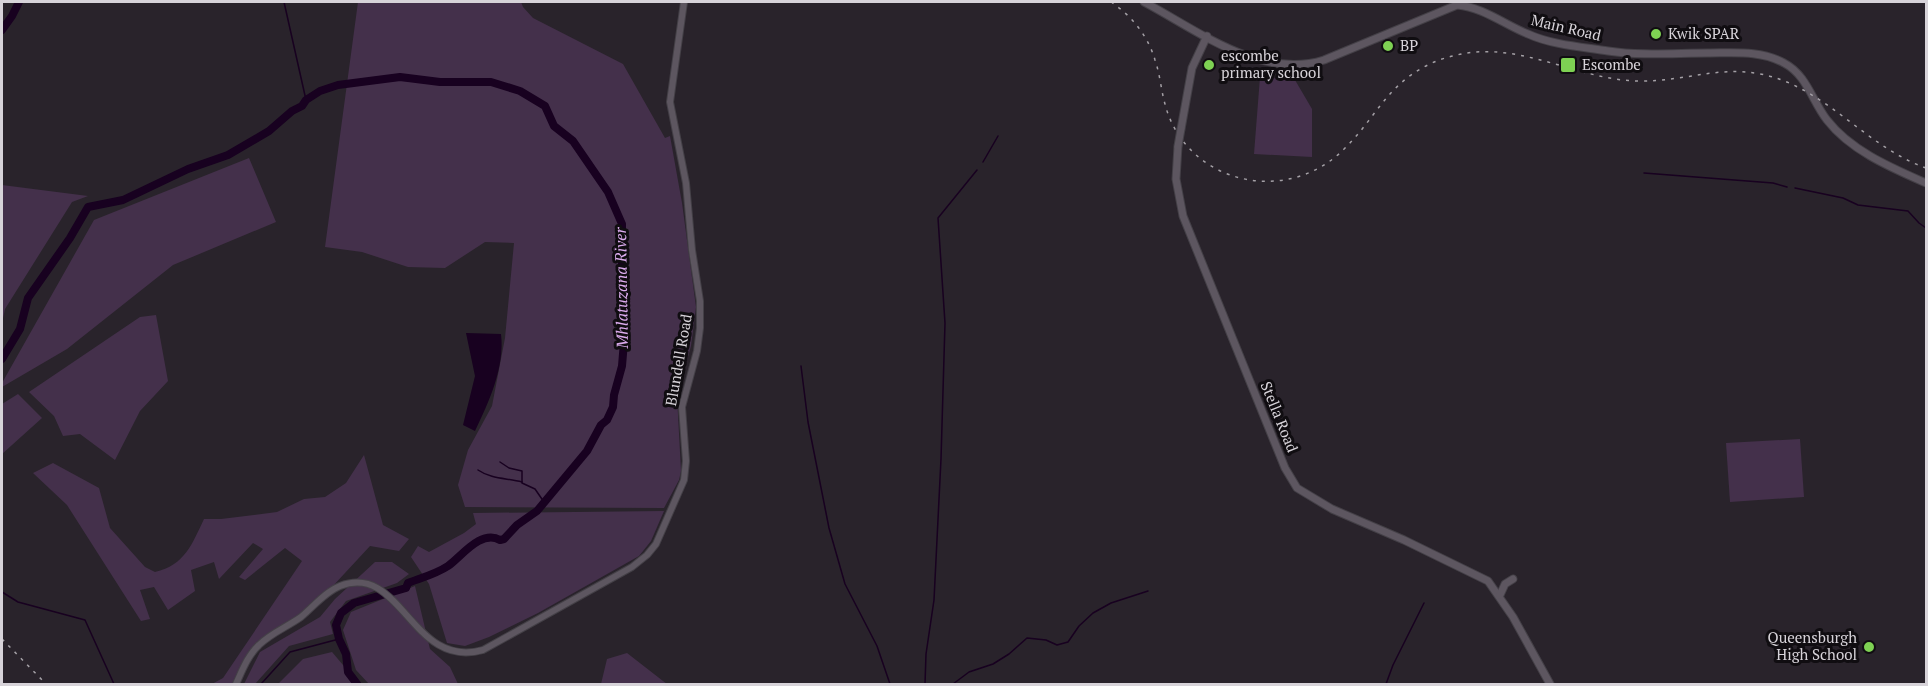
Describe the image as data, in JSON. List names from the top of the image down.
{
  "streets": {
    "main road": ["Main Road", "Stella Road"],
    "street": ["Blundell Road"]
  },
  "crossings": [
    ["Main Road", "Stella Road"]
  ],
  "water": ["Mhlatuzana River"],
  "places": {
    "other": [
      "Kwik SPAR",
      "BP",
      "escombe primary school",
      "Queensburgh High School"
    ],
    "transit": ["Escombe"]
  }
}
